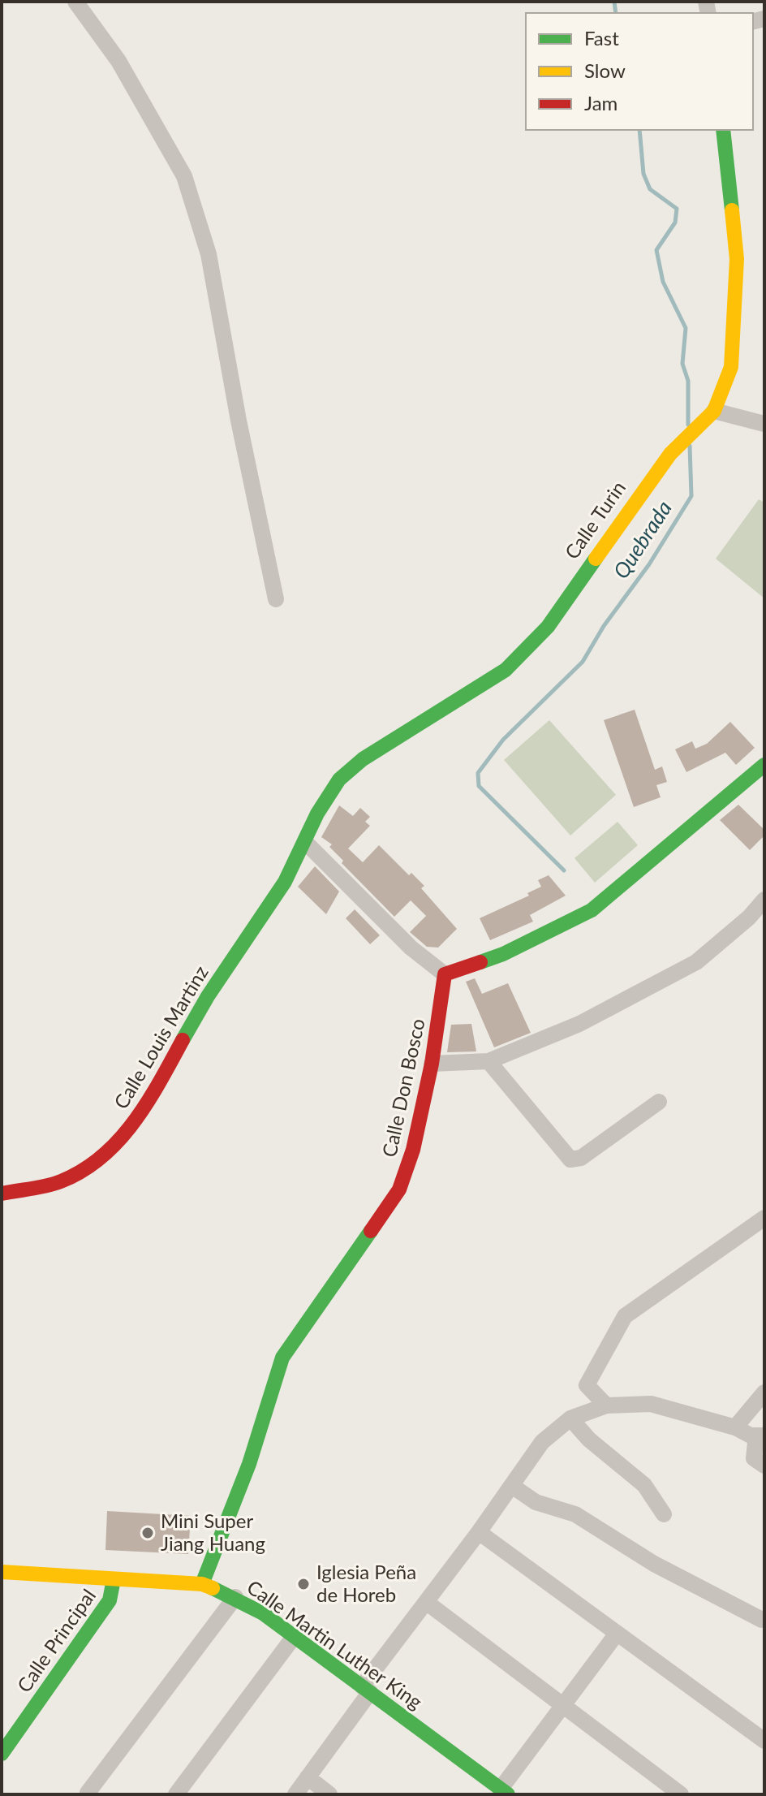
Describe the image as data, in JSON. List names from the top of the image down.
{
  "streets": {
    "street": [
      "Calle Turin",
      "Calle Louis Martinz",
      "Calle Don Bosco",
      "Calle Principal",
      "Calle Martin Luther King"
    ]
  },
  "crossings": [
    ["Calle Turin", "Calle Louis Martinz"],
    ["Calle Don Bosco", "Calle Martin Luther King"],
    ["Calle Principal", "Calle Martin Luther King"]
  ],
  "water": ["Quebrada"],
  "places": ["Mini Super Jiang Huang", "Iglesia Peña de Horeb"],
  "legend": ["Fast", "Slow", "Jam"]
}
